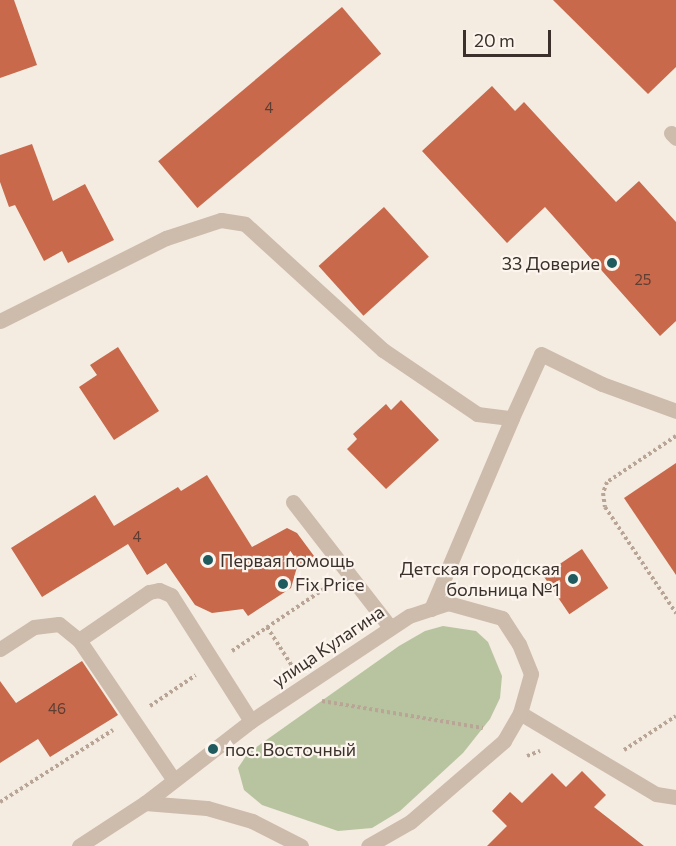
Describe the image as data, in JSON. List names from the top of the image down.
{
  "streets": {
    "street": ["улица Кулагина"]
  },
  "places": [
    "33 Доверие",
    "Первая помощь",
    "Детская городская больница №1",
    "Fix Price",
    "пос. Восточный"
  ],
  "house_numbers": [
    "4",
    "25",
    "4",
    "46"
  ],
  "scale_bar": "20 m"
}
